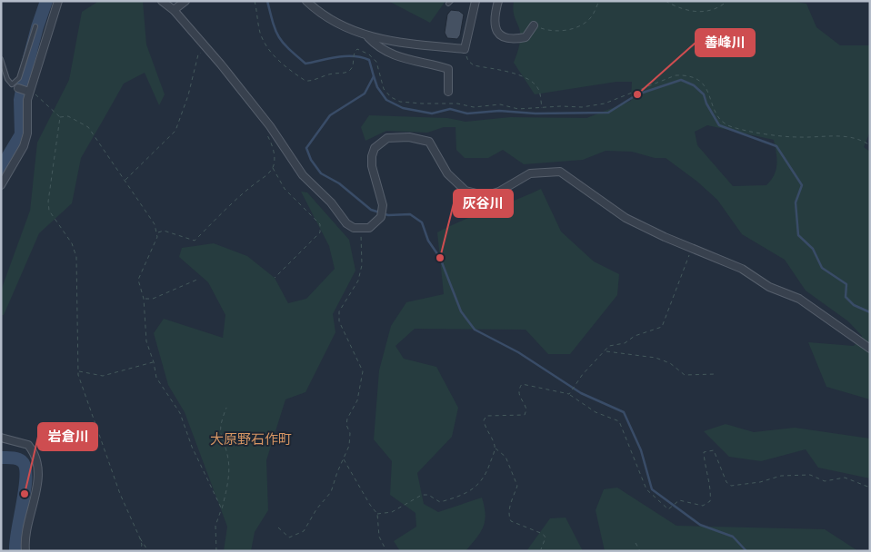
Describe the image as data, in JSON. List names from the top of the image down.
{
  "districts": ["大原野石作町"],
  "places": ["善峰川", "灰谷川", "岩倉川"]
}
